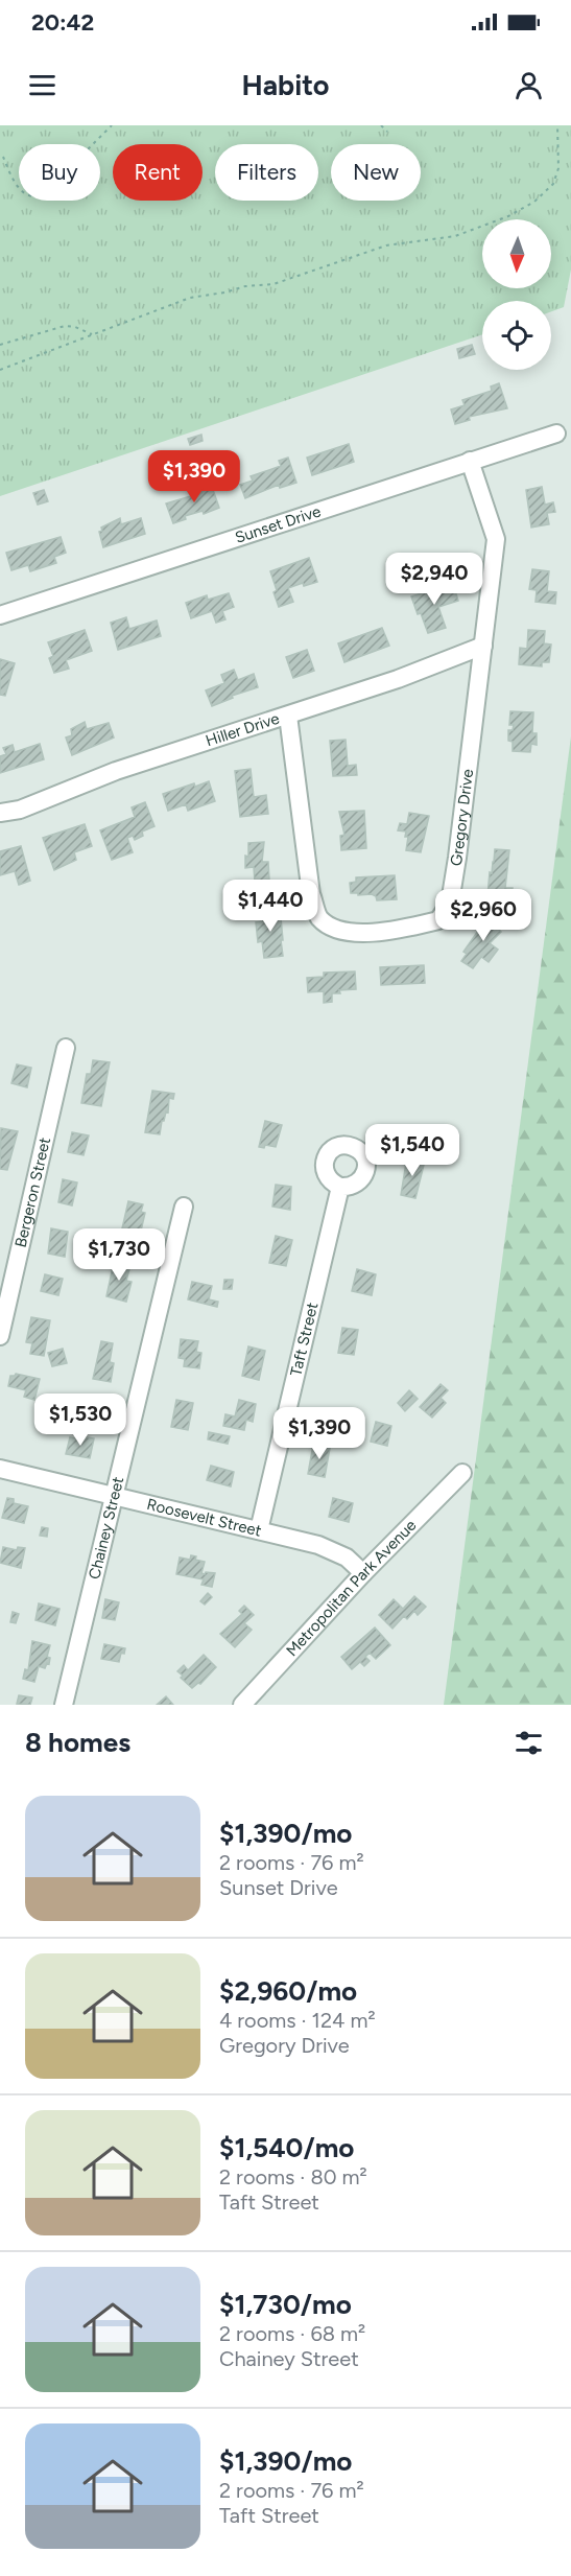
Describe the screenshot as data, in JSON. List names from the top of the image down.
{
  "streets": {
    "street": [
      "Sunset Drive",
      "Hiller Drive",
      "Gregory Drive",
      "Bergeron Street",
      "Taft Street",
      "Roosevelt Street",
      "Chainey Street",
      "Metropolitan Park Avenue"
    ]
  },
  "crossings": [
    ["Sunset Drive", "Gregory Drive"],
    ["Hiller Drive", "Gregory Drive"],
    ["Taft Street", "Roosevelt Street"],
    ["Roosevelt Street", "Chainey Street"],
    ["Roosevelt Street", "Metropolitan Park Avenue"]
  ],
  "north": "bottom",
  "page": {
    "status": "20:42",
    "header": "Habito",
    "chip": [
      "Buy",
      "Rent",
      "Filters",
      "New"
    ],
    "price": [
      "$1,390",
      "$2,940",
      "$1,440",
      "$2,960",
      "$1,540",
      "$1,730",
      "$1,530",
      "$1,390"
    ],
    "heading": "8 homes",
    "list": [
      {
        "name": "$1,390/mo",
        "note": "2 rooms · 76 m² · Sunset Drive"
      },
      {
        "name": "$2,960/mo",
        "note": "4 rooms · 124 m² · Gregory Drive"
      },
      {
        "name": "$1,540/mo",
        "note": "2 rooms · 80 m² · Taft Street"
      },
      {
        "name": "$1,730/mo",
        "note": "2 rooms · 68 m² · Chainey Street"
      },
      {
        "name": "$1,390/mo",
        "note": "2 rooms · 76 m² · Taft Street"
      }
    ]
  }
}
